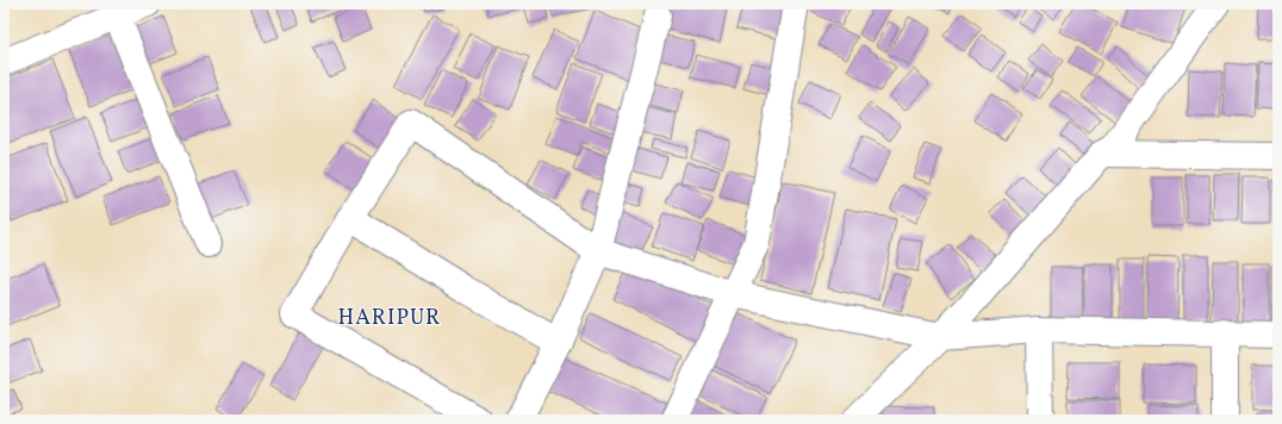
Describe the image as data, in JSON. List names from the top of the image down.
{
  "districts": ["HARIPUR"]
}
